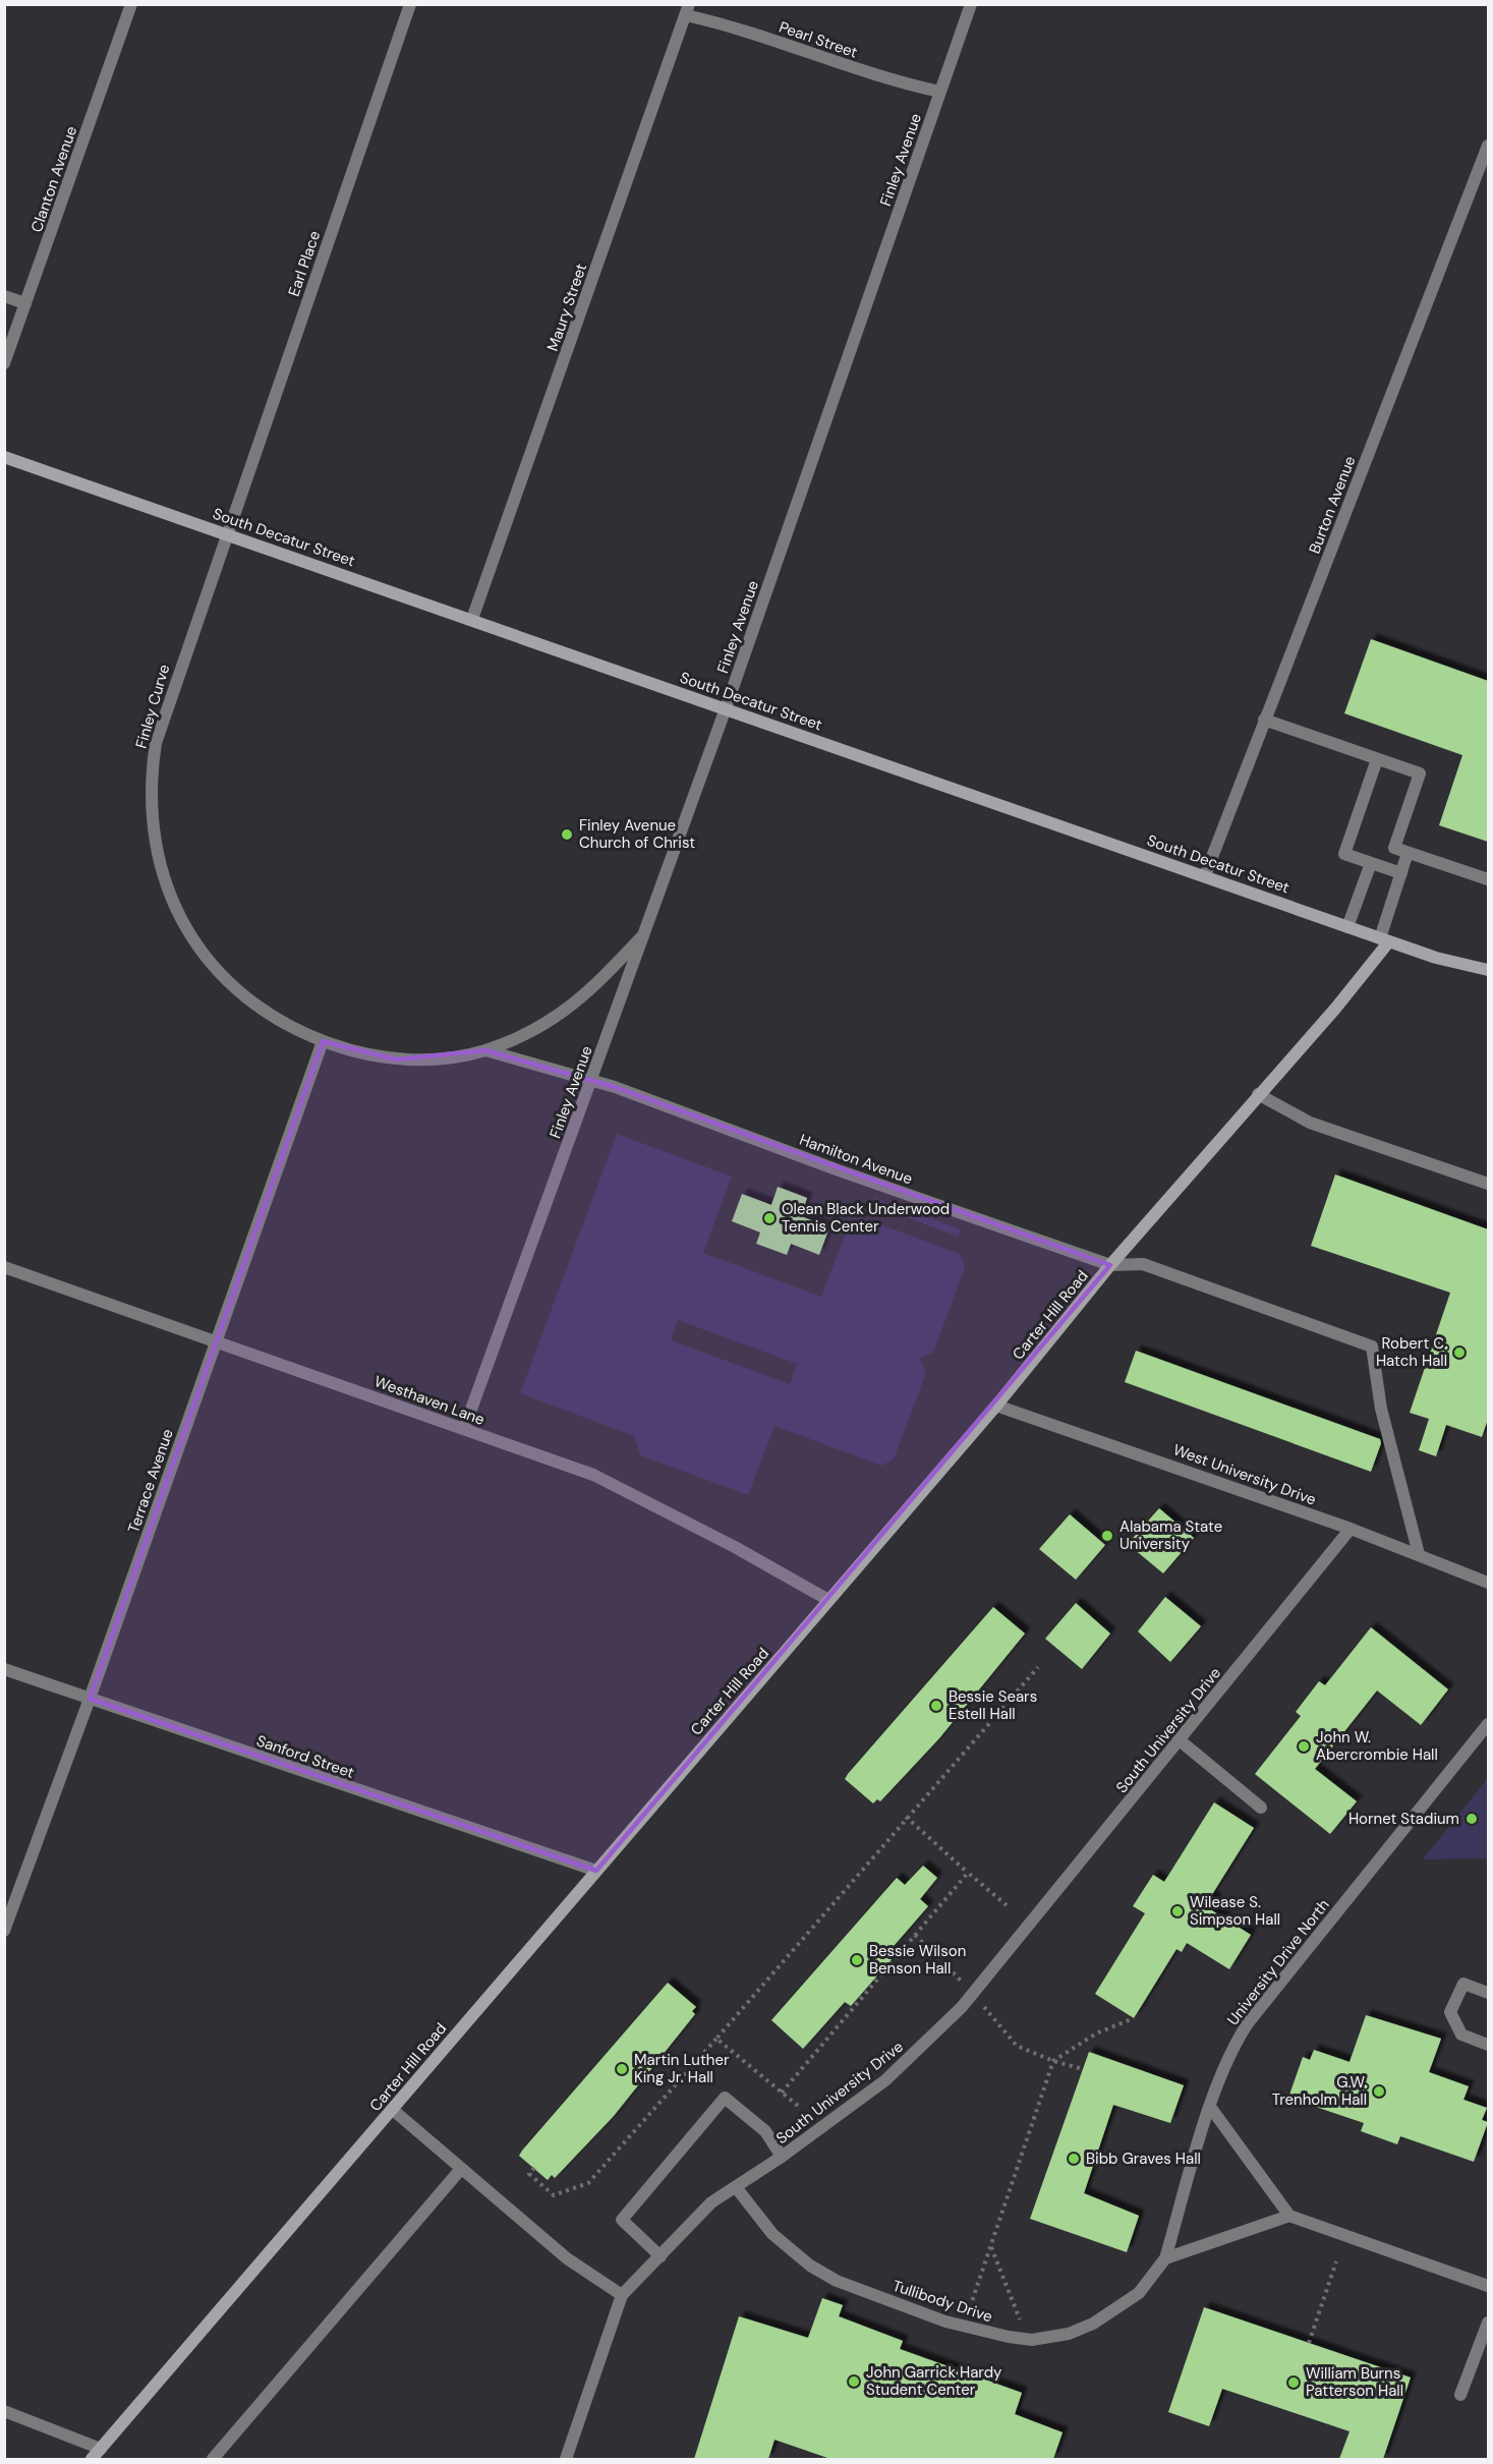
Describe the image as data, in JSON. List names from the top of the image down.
{
  "streets": {
    "main road": ["South Decatur Street", "Carter Hill Road"],
    "street": [
      "Pearl Street",
      "Finley Avenue",
      "Clanton Avenue",
      "Earl Place",
      "Maury Street",
      "Burton Avenue",
      "Finley Curve",
      "Hamilton Avenue",
      "Westhaven Lane",
      "West University Drive",
      "Terrace Avenue",
      "South University Drive",
      "Sanford Street",
      "University Drive North",
      "Tullibody Drive"
    ]
  },
  "crossings": [
    ["Pearl Street", "Finley Avenue"],
    ["Pearl Street", "Maury Street"],
    ["Finley Avenue", "South Decatur Street"],
    ["Finley Avenue", "Finley Curve"],
    ["Finley Avenue", "Hamilton Avenue"],
    ["Finley Avenue", "Westhaven Lane"],
    ["Earl Place", "South Decatur Street"],
    ["Earl Place", "Finley Curve"],
    ["Maury Street", "South Decatur Street"],
    ["Burton Avenue", "South Decatur Street"],
    ["South Decatur Street", "Finley Curve"],
    ["South Decatur Street", "Carter Hill Road"],
    ["Finley Curve", "Hamilton Avenue"],
    ["Finley Curve", "Terrace Avenue"],
    ["Hamilton Avenue", "Carter Hill Road"],
    ["Carter Hill Road", "Westhaven Lane"],
    ["Carter Hill Road", "West University Drive"],
    ["Carter Hill Road", "Sanford Street"],
    ["Westhaven Lane", "Terrace Avenue"],
    ["West University Drive", "South University Drive"],
    ["Terrace Avenue", "Sanford Street"],
    ["South University Drive", "Tullibody Drive"],
    ["University Drive North", "Tullibody Drive"]
  ],
  "places": [
    "Finley Avenue Church of Christ",
    "Olean Black Underwood Tennis Center",
    "Robert C. Hatch Hall",
    "Alabama State University",
    "Bessie Sears Estell Hall",
    "John W. Abercrombie Hall",
    "Hornet Stadium",
    "Wilease S. Simpson Hall",
    "Bessie Wilson Benson Hall",
    "Martin Luther King Jr. Hall",
    "G.W. Trenholm Hall",
    "Bibb Graves Hall",
    "John Garrick Hardy Student Center",
    "William Burns Patterson Hall"
  ]
}
